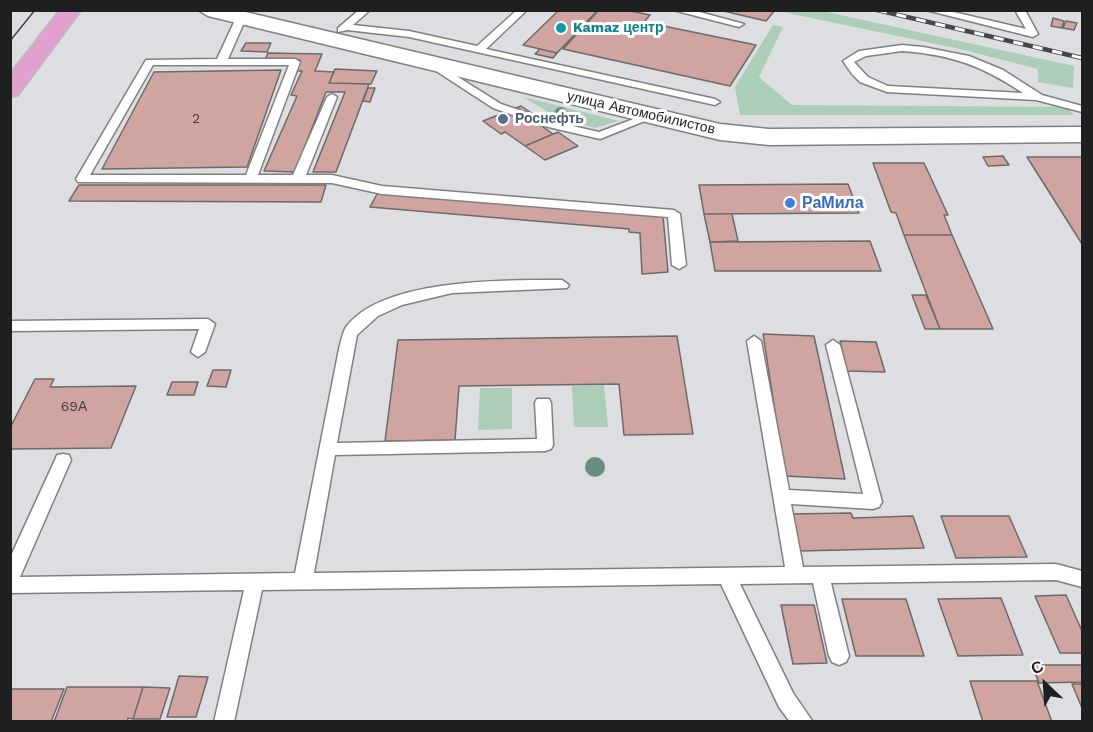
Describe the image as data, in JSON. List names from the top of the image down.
{
  "streets": {
    "street": ["улица Автомобилистов"]
  },
  "places": ["Kamaz центр", "Роснефть", "РаМила"],
  "house_numbers": ["2", "69А"],
  "north": "top left"
}
